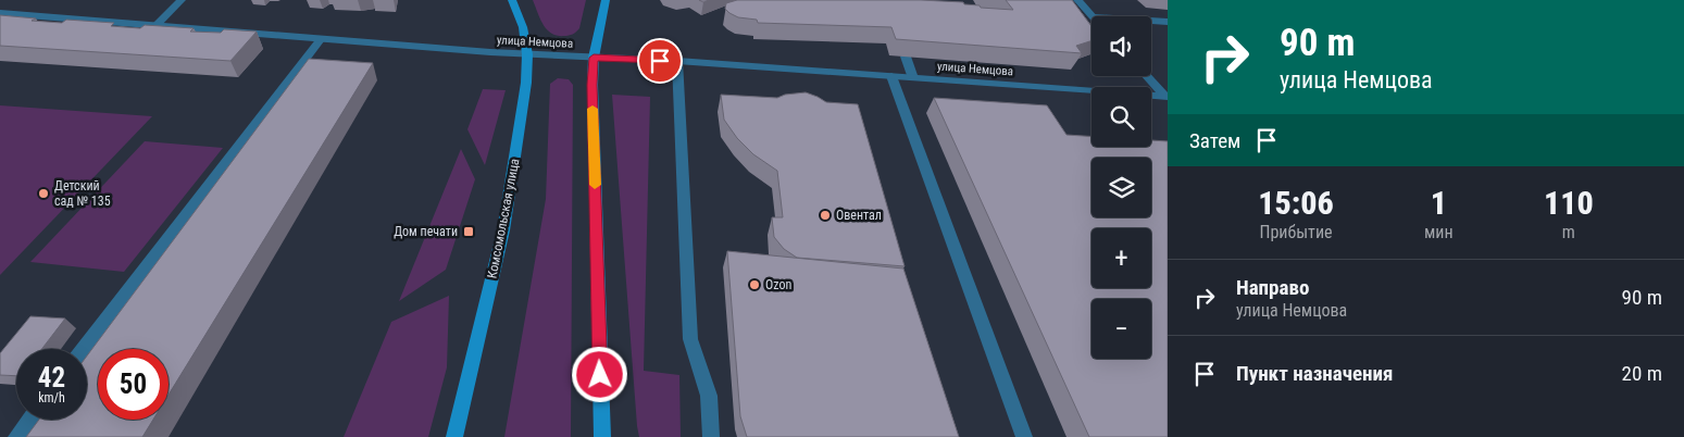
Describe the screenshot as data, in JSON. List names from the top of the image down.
{
  "streets": {
    "main road": ["Комсомольская улица"],
    "street": ["улица Немцова"]
  },
  "crossings": [
    ["улица Немцова", "Комсомольская улица"]
  ],
  "places": {
    "other": ["Детский сад № 135", "Овентал", "Ozon"],
    "transit": ["Дом печати"]
  },
  "page": {
    "turn": ["90 m", "улица Немцова"],
    "map_buttons": ["+", "−"],
    "then": "Затем",
    "eta": [
      "15:06",
      "Прибытие",
      "1",
      "мин",
      "110",
      "m"
    ],
    "list": [
      {
        "name": "Направо",
        "note": "улица Немцова",
        "value": "90 m"
      },
      {
        "name": "Пункт назначения",
        "value": "20 m"
      }
    ],
    "speed": "42 km/h",
    "limit": "50"
  }
}
